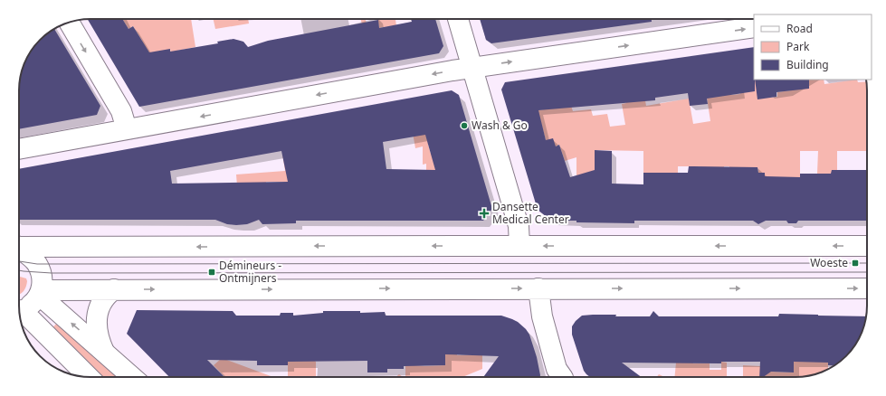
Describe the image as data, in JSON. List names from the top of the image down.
{
  "places": {
    "other": ["Wash & Go"],
    "health": ["Dansette Medical Center"],
    "transit": ["Woeste", "Démineurs - Ontmijners"]
  },
  "legend": ["Road", "Park", "Building"]
}
